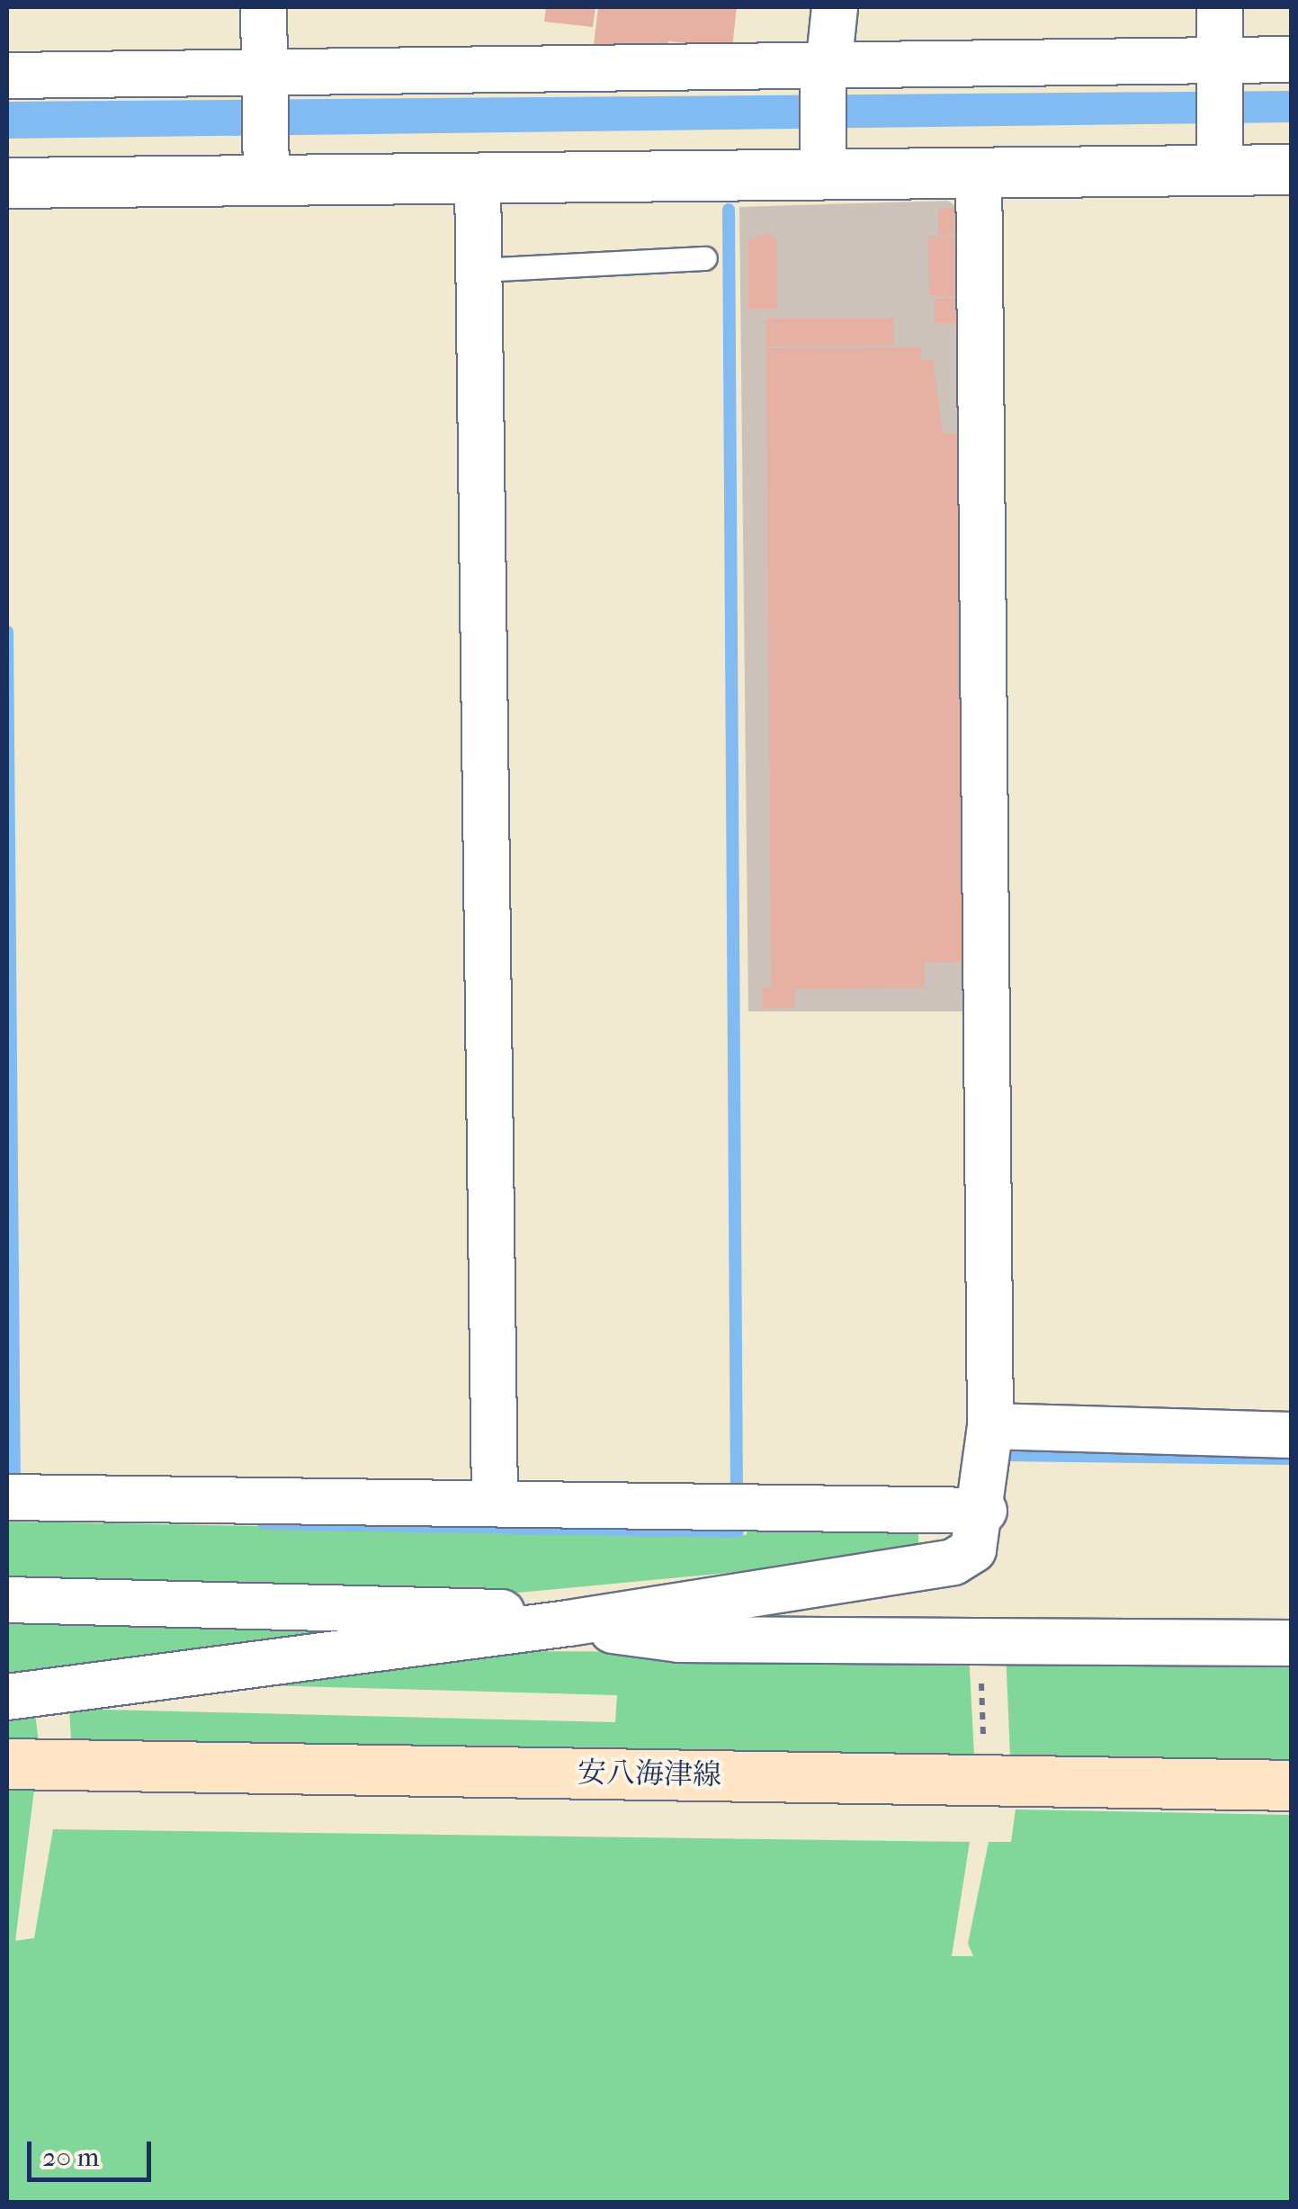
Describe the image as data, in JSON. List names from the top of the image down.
{
  "streets": {
    "main road": ["安八海津線"]
  },
  "scale_bar": "20 m"
}
